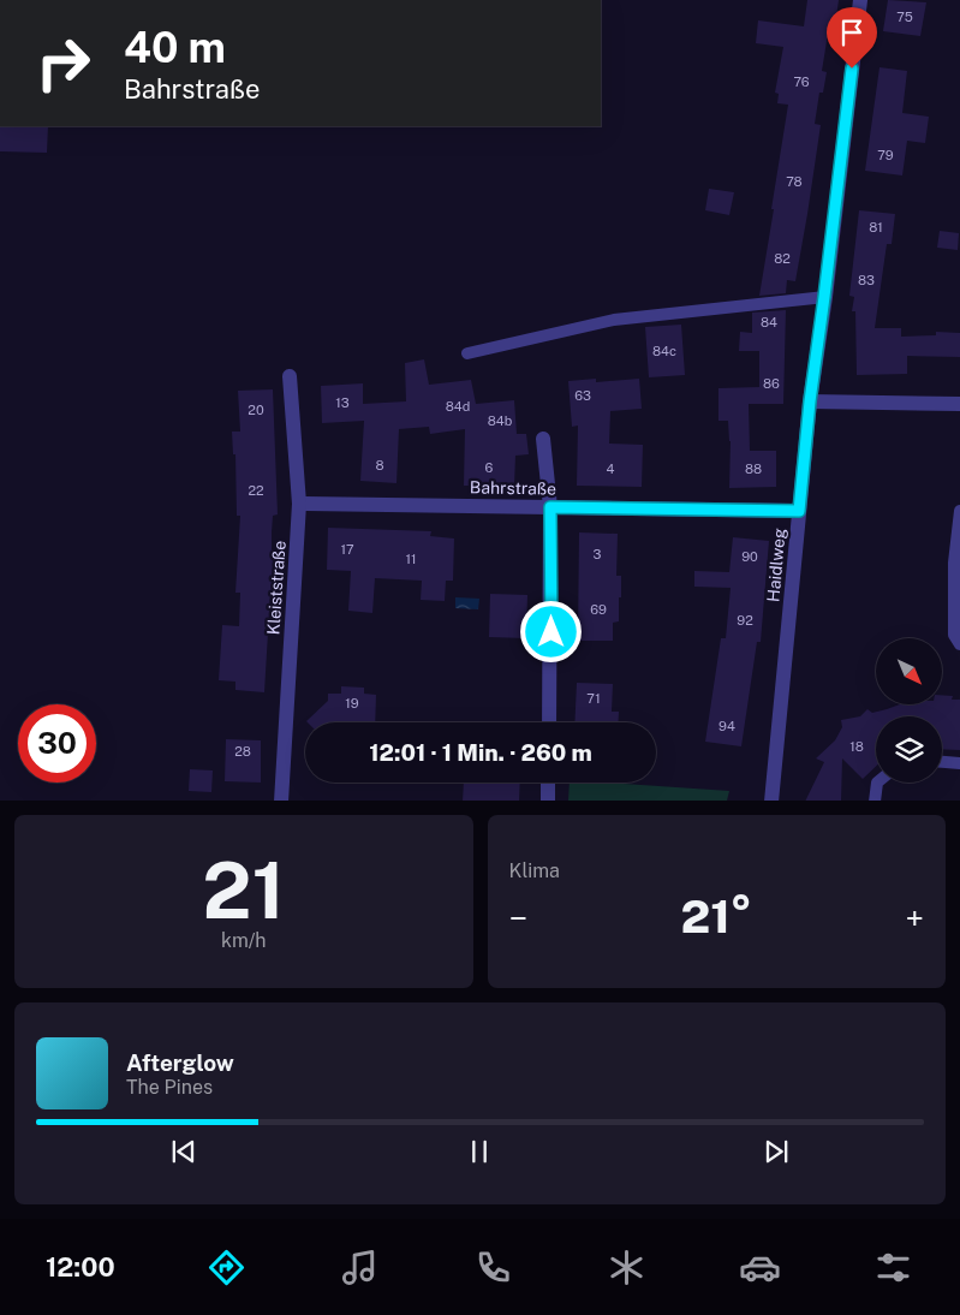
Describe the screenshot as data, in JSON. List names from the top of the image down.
{
  "streets": {
    "street": ["Bahrstraße", "Haidlweg", "Kleiststraße"]
  },
  "crossings": [
    ["Bahrstraße", "Haidlweg"],
    ["Bahrstraße", "Kleiststraße"]
  ],
  "house_numbers": [
    "75",
    "76",
    "79",
    "78",
    "81",
    "82",
    "83",
    "84",
    "84c",
    "86",
    "63",
    "13",
    "84d",
    "20",
    "84b",
    "8",
    "6",
    "4",
    "88",
    "22",
    "17",
    "3",
    "90",
    "11",
    "69",
    "92",
    "71",
    "19",
    "94",
    "18",
    "28"
  ],
  "north": "bottom right",
  "page": {
    "turn": ["40 m", "Bahrstraße"],
    "limit": "30",
    "trip": "12:01 · 1 Min. · 260 m",
    "tile": [
      ["21", "km/h"],
      "Klima"
    ],
    "heat": ["−", "21°", "+"],
    "song": ["Afterglow", "The Pines"],
    "tabs": "12:00"
  }
}
